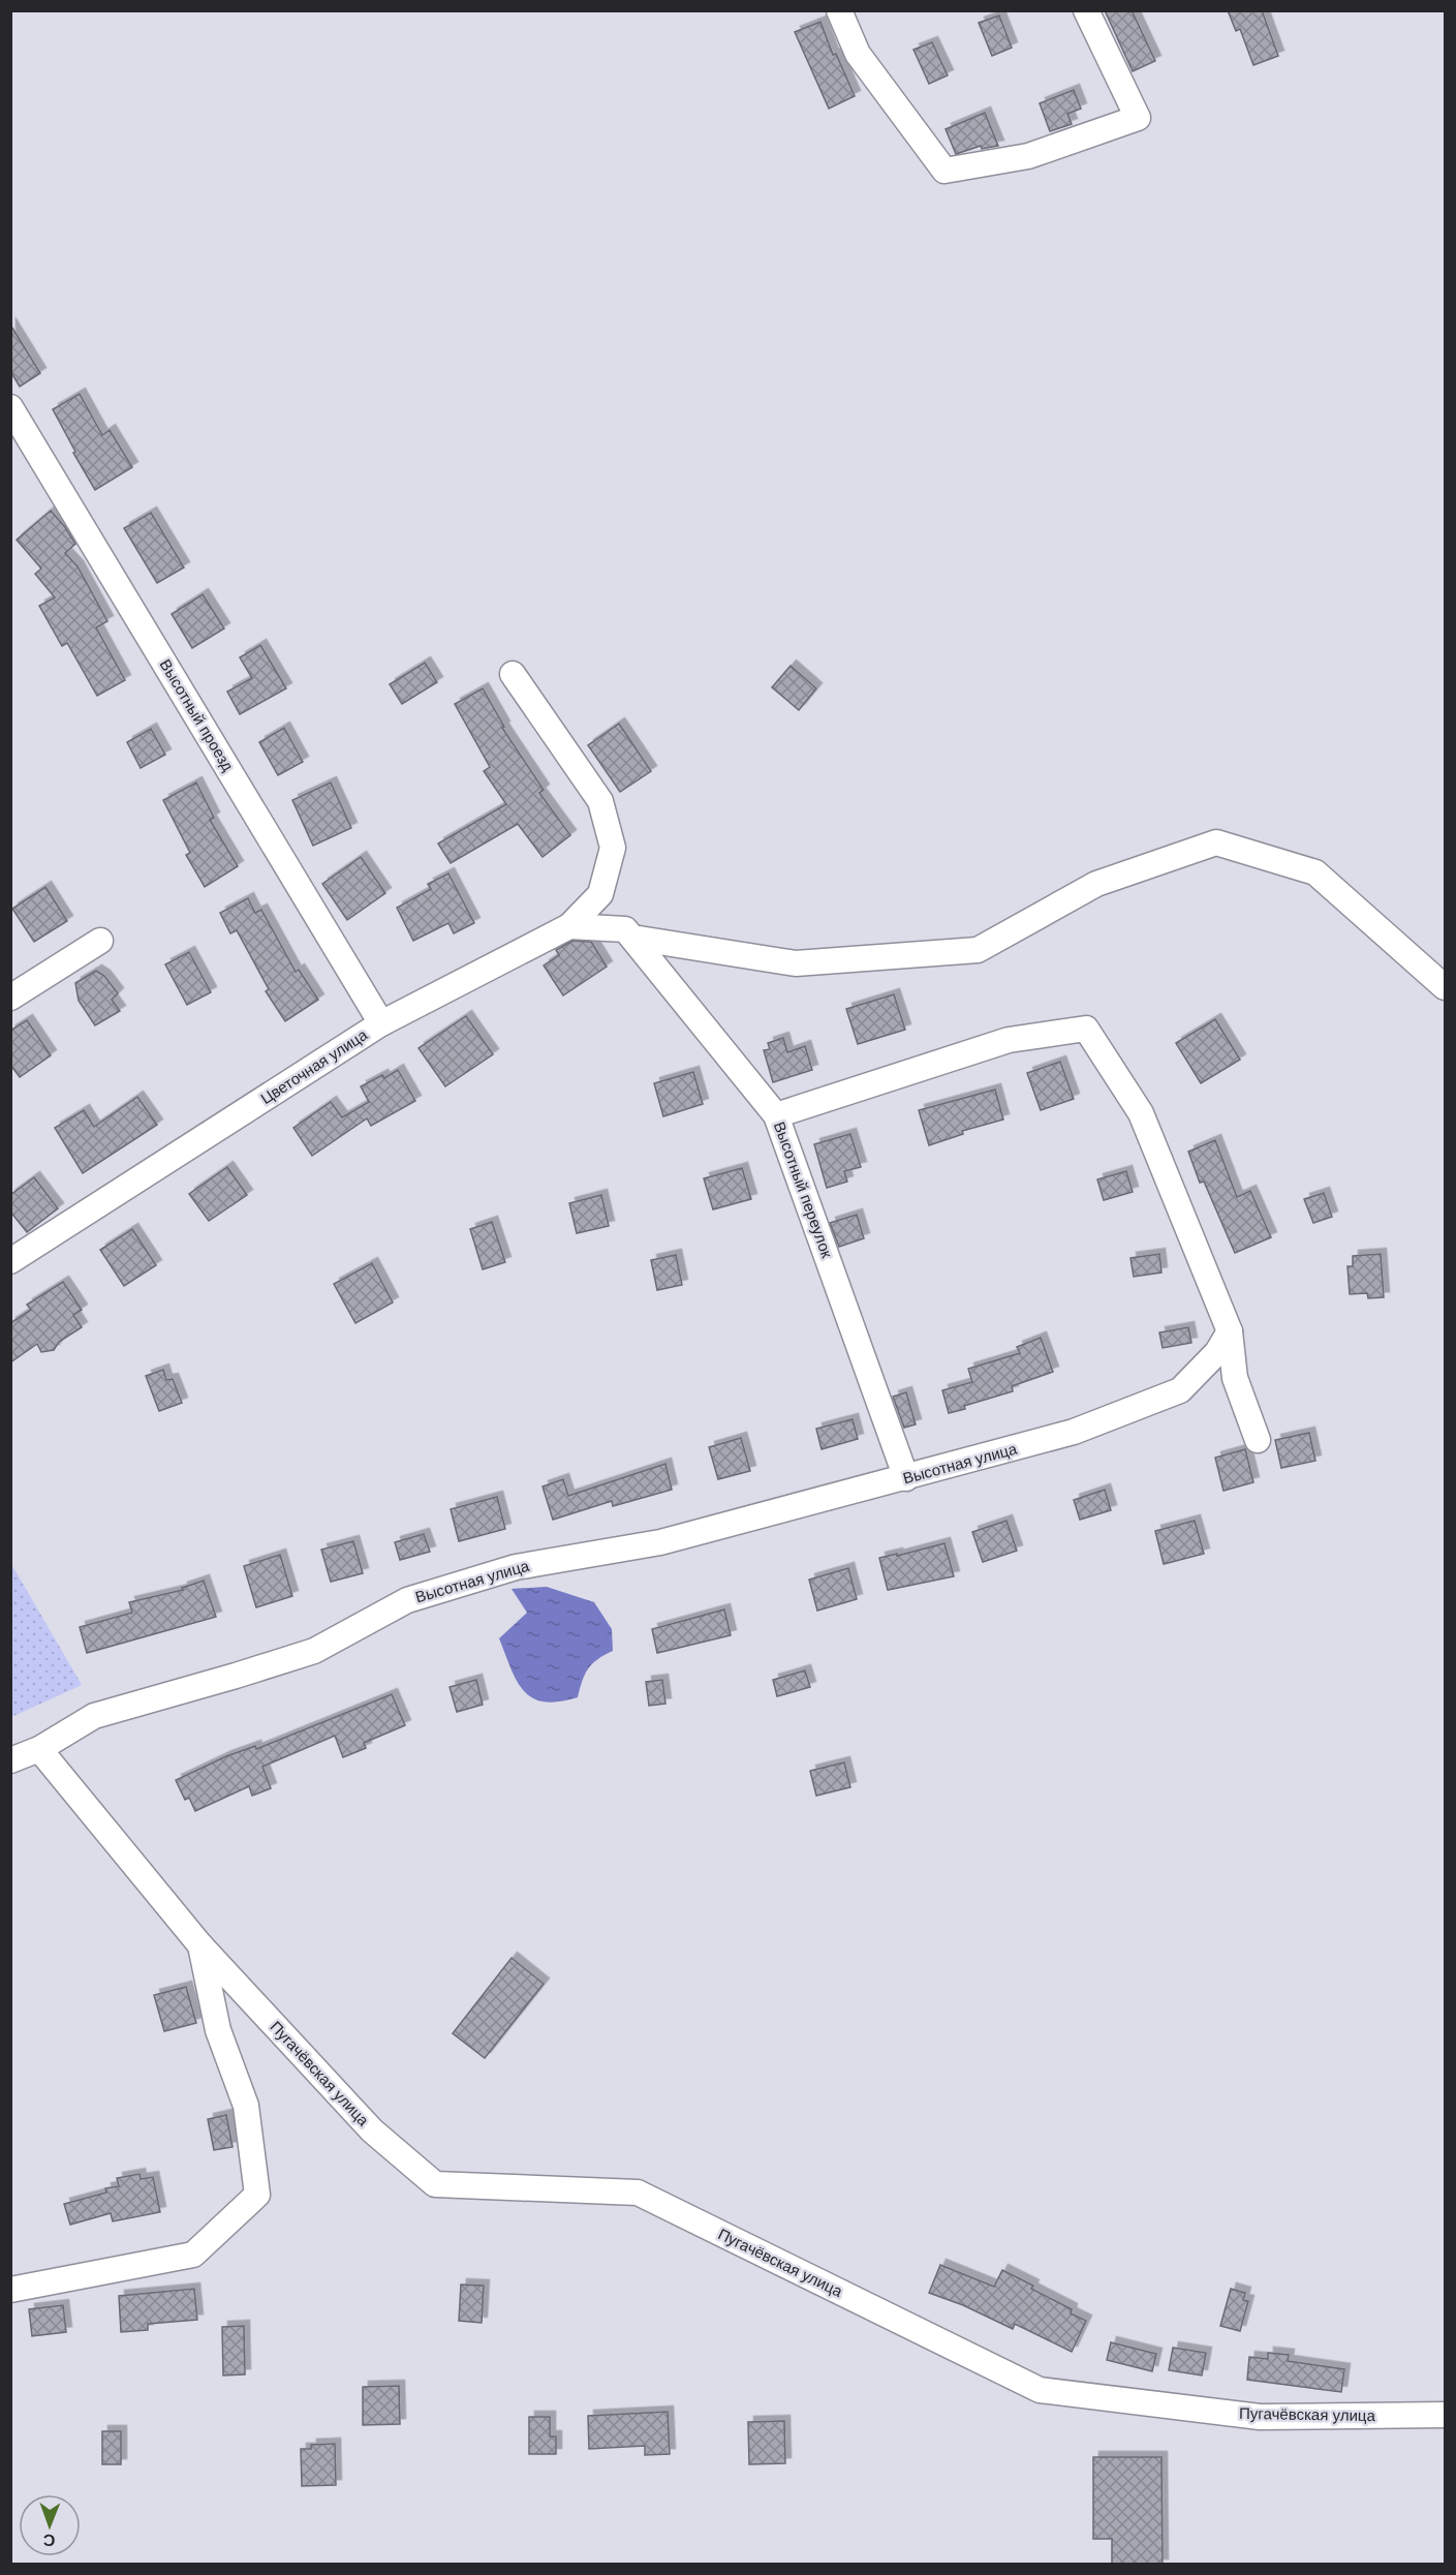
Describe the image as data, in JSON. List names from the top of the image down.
{
  "streets": {
    "street": [
      "Высотный проезд",
      "Цветочная улица",
      "Высотный переулок",
      "Высотная улица",
      "Пугачёвская улица"
    ]
  },
  "crossings": [
    ["Высотный проезд", "Цветочная улица"],
    ["Высотный переулок", "Высотная улица"],
    ["Высотная улица", "Пугачёвская улица"]
  ],
  "north": "bottom"
}
